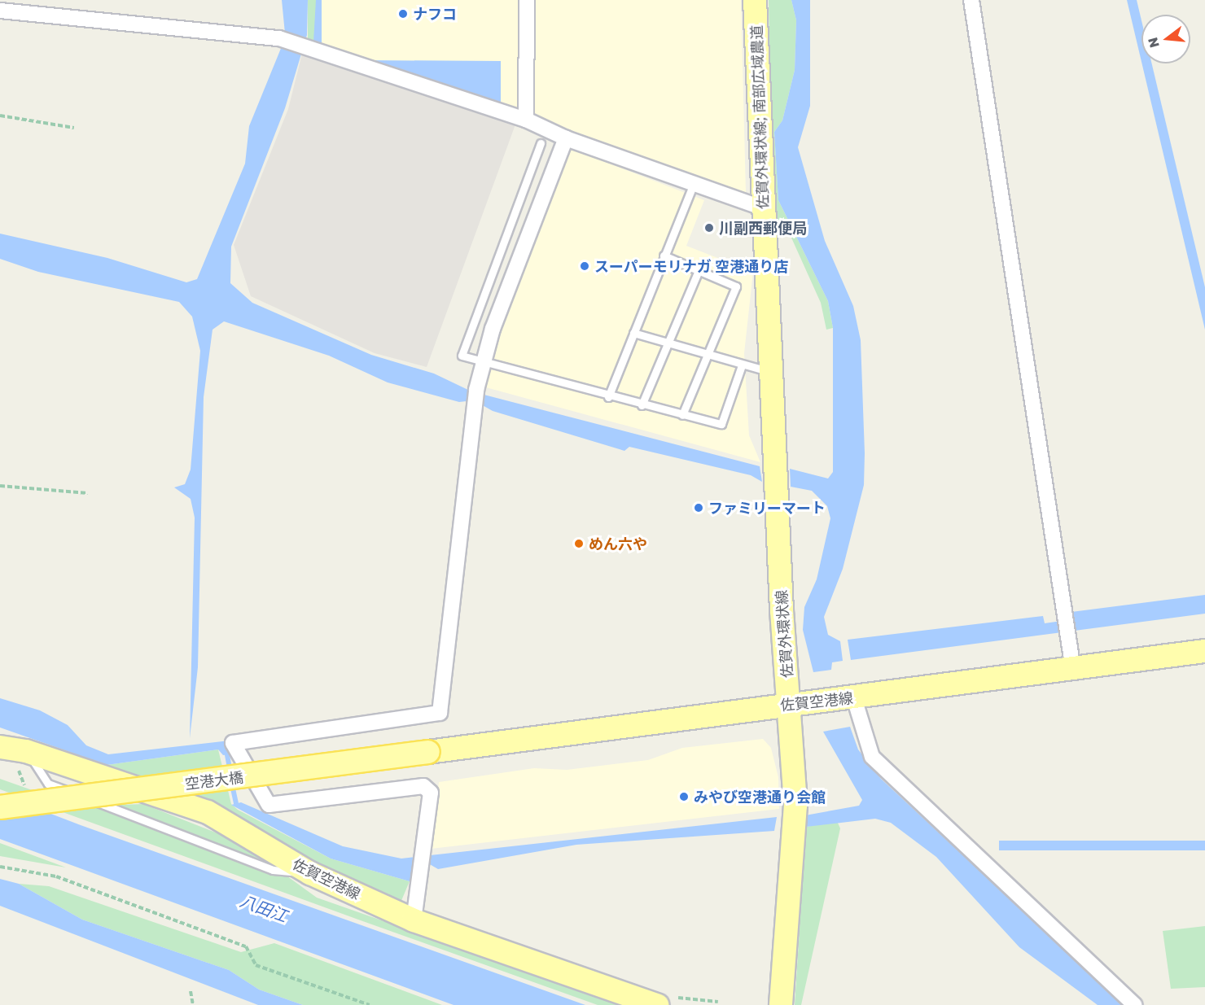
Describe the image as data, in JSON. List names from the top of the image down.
{
  "streets": {
    "main road": [
      "佐賀外環状線; 南部広域農道",
      "佐賀外環状線",
      "佐賀空港線",
      "空港大橋"
    ]
  },
  "crossings": [
    ["佐賀外環状線; 南部広域農道", "佐賀外環状線"],
    ["佐賀外環状線", "佐賀空港線"],
    ["佐賀空港線", "空港大橋"]
  ],
  "water": ["八田江"],
  "places": [
    "ナフコ",
    "川副西郵便局",
    "スーパーモリナガ 空港通り店",
    "ファミリーマート",
    "めん六や",
    "みやび空港通り会館"
  ],
  "north": "left"
}
